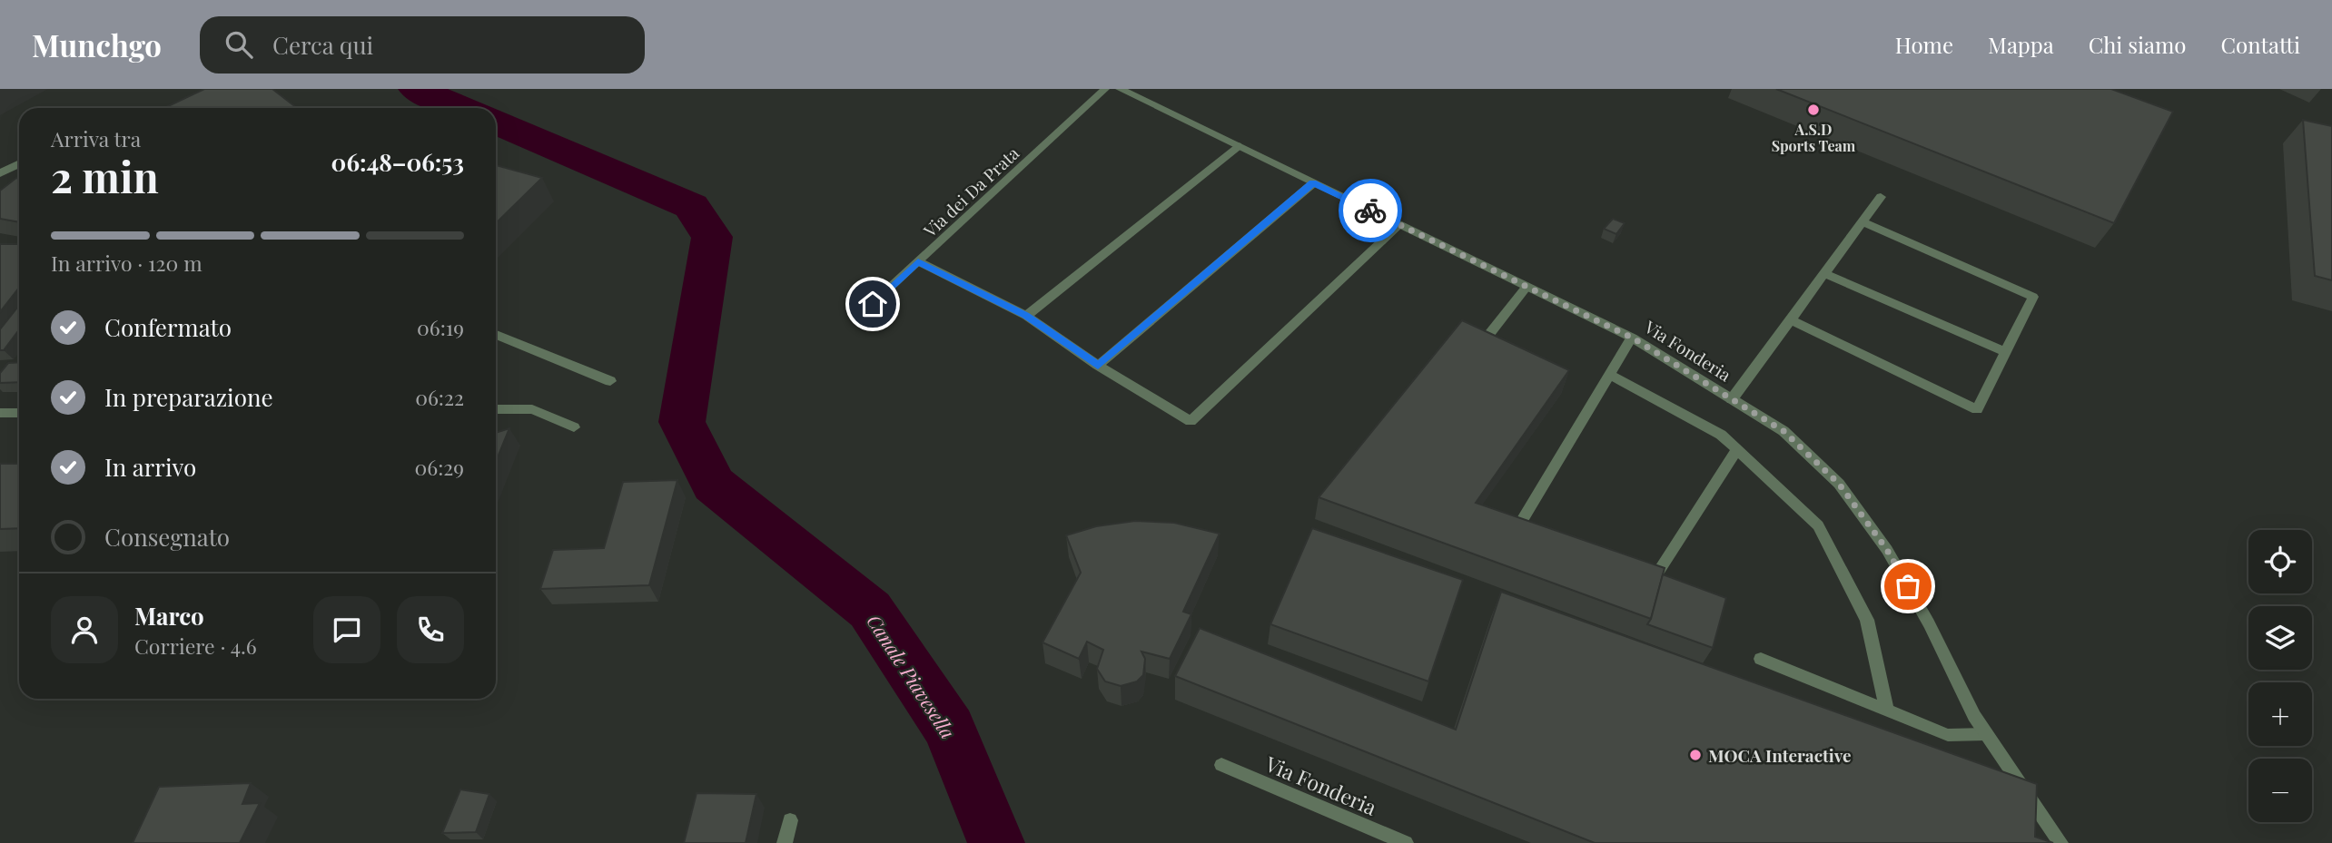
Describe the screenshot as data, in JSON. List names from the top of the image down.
{
  "streets": {
    "street": ["Via dei Da Prata", "Via Fonderia"]
  },
  "water": ["Canale Piavesella"],
  "places": ["A.S.D Sports Team", "MOCA Interactive"],
  "page": {
    "header": "Munchgo",
    "search": "Cerca qui",
    "nav": [
      "Home",
      "Mappa",
      "Chi siamo",
      "Contatti"
    ],
    "heading": ["2 min", "Arriva tra", "06:48–06:53"],
    "panel": ["Marco", "Corriere · 4.6"],
    "bar": "In arrivo · 120 m",
    "list": [
      ["Confermato", "06:19"],
      ["In preparazione", "06:22"],
      ["In arrivo", "06:29"],
      "Consegnato"
    ],
    "map_buttons": ["+", "−"]
  }
}
